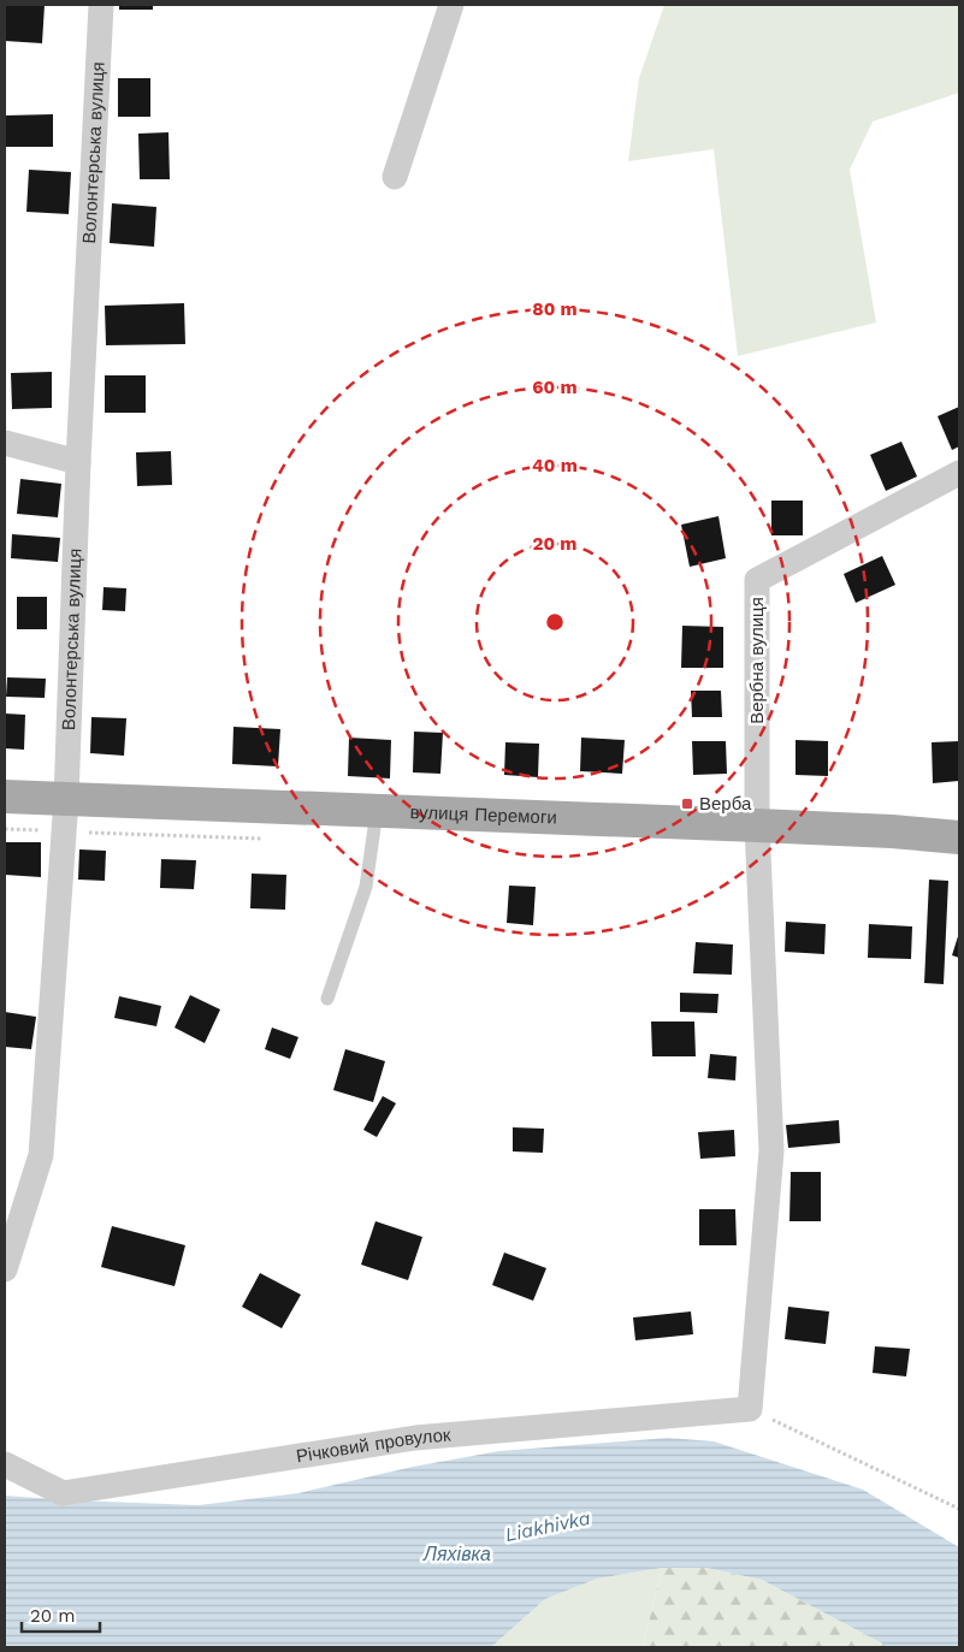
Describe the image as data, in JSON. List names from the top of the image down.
{
  "streets": {
    "main road": ["вулиця Перемоги"],
    "street": ["Волонтерська вулиця", "Вербна вулиця", "Річковий провулок"]
  },
  "crossings": [
    ["Волонтерська вулиця", "вулиця Перемоги"],
    ["Вербна вулиця", "вулиця Перемоги"]
  ],
  "water": ["Liakhivka", "Ляхівка"],
  "places": {
    "transit": ["Верба"]
  },
  "scale_bar": "20 m",
  "rings": [
    "80 m",
    "60 m",
    "40 m",
    "20 m"
  ]
}
